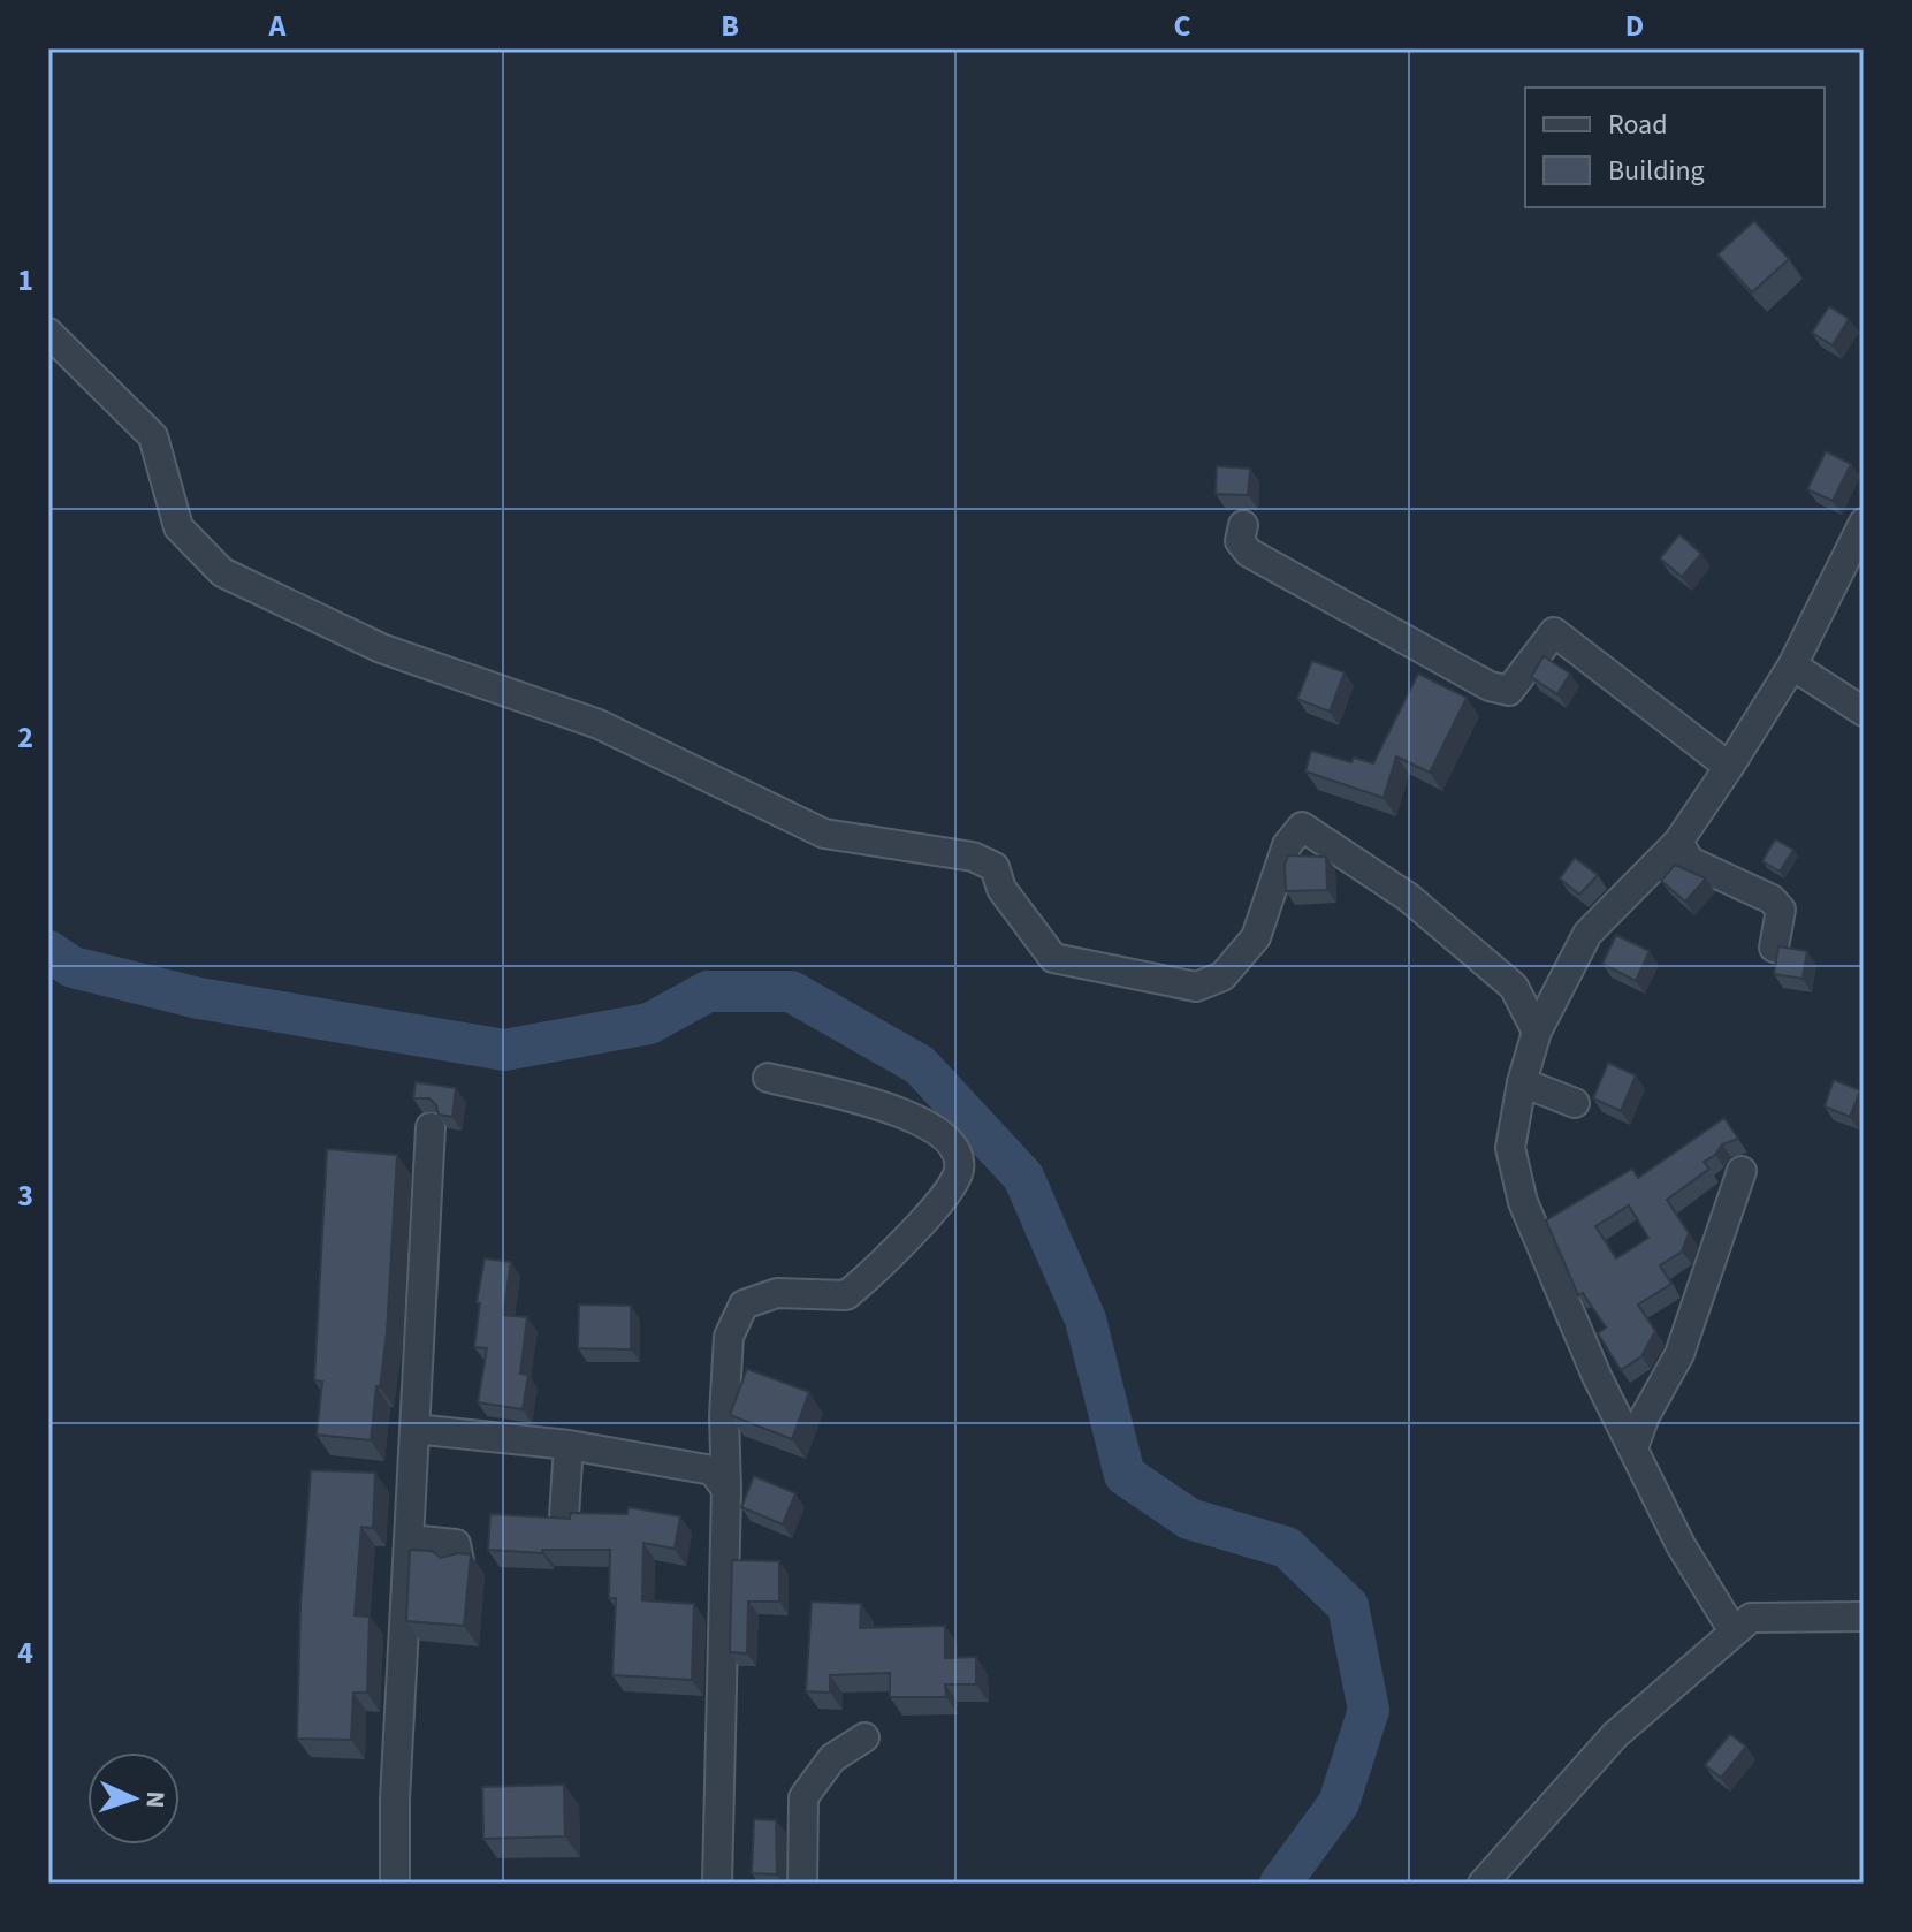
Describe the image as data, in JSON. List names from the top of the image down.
{
  "legend": ["Road", "Building"],
  "north": "right",
  "grid": {
    "columns": [
      "A",
      "B",
      "C",
      "D"
    ],
    "rows": [
      "1",
      "2",
      "3",
      "4"
    ]
  }
}
